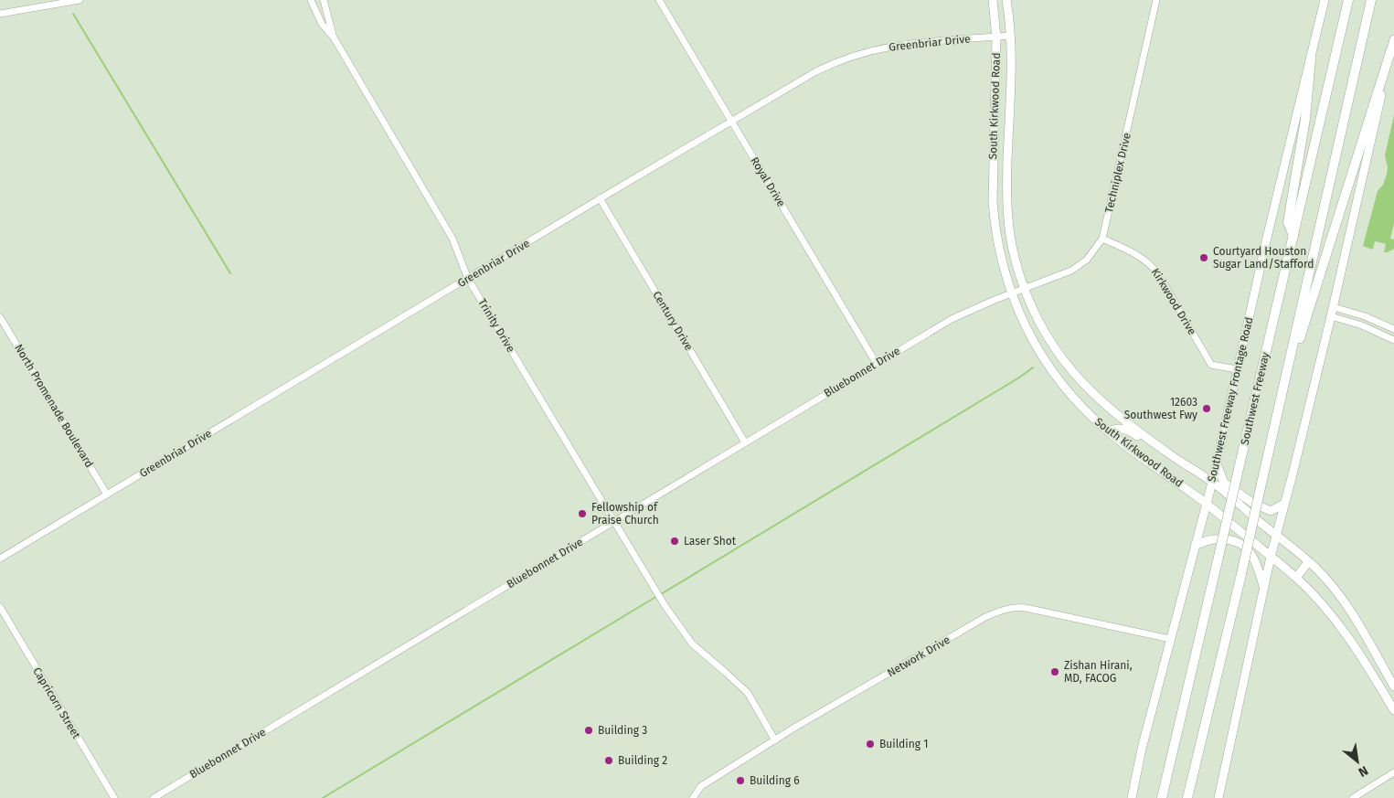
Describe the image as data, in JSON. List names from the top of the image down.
{
  "streets": {
    "highway": ["Southwest Freeway"],
    "main road": ["South Kirkwood Road", "Southwest Freeway Frontage Road"],
    "street": [
      "Greenbriar Drive",
      "Techniplex Drive",
      "Royal Drive",
      "Kirkwood Drive",
      "Century Drive",
      "Trinity Drive",
      "Bluebonnet Drive",
      "North Promenade Boulevard",
      "Network Drive",
      "Capricorn Street"
    ]
  },
  "crossings": [
    ["Greenbriar Drive", "South Kirkwood Road"],
    ["Greenbriar Drive", "Royal Drive"],
    ["Greenbriar Drive", "Century Drive"],
    ["Greenbriar Drive", "Trinity Drive"],
    ["Greenbriar Drive", "North Promenade Boulevard"],
    ["South Kirkwood Road", "Techniplex Drive"],
    ["South Kirkwood Road", "Bluebonnet Drive"],
    ["South Kirkwood Road", "Southwest Freeway Frontage Road"],
    ["Techniplex Drive", "Kirkwood Drive"],
    ["Techniplex Drive", "Bluebonnet Drive"],
    ["Royal Drive", "Bluebonnet Drive"],
    ["Kirkwood Drive", "Southwest Freeway Frontage Road"],
    ["Century Drive", "Bluebonnet Drive"],
    ["Trinity Drive", "Bluebonnet Drive"],
    ["Trinity Drive", "Network Drive"],
    ["Southwest Freeway Frontage Road", "Network Drive"]
  ],
  "places": [
    "Courtyard Houston Sugar Land/Stafford",
    "12603 Southwest Fwy",
    "Fellowship of Praise Church",
    "Laser Shot",
    "Zishan Hirani, MD, FACOG",
    "Building 3",
    "Building 1",
    "Building 2",
    "Building 6"
  ],
  "north": "bottom right"
}
